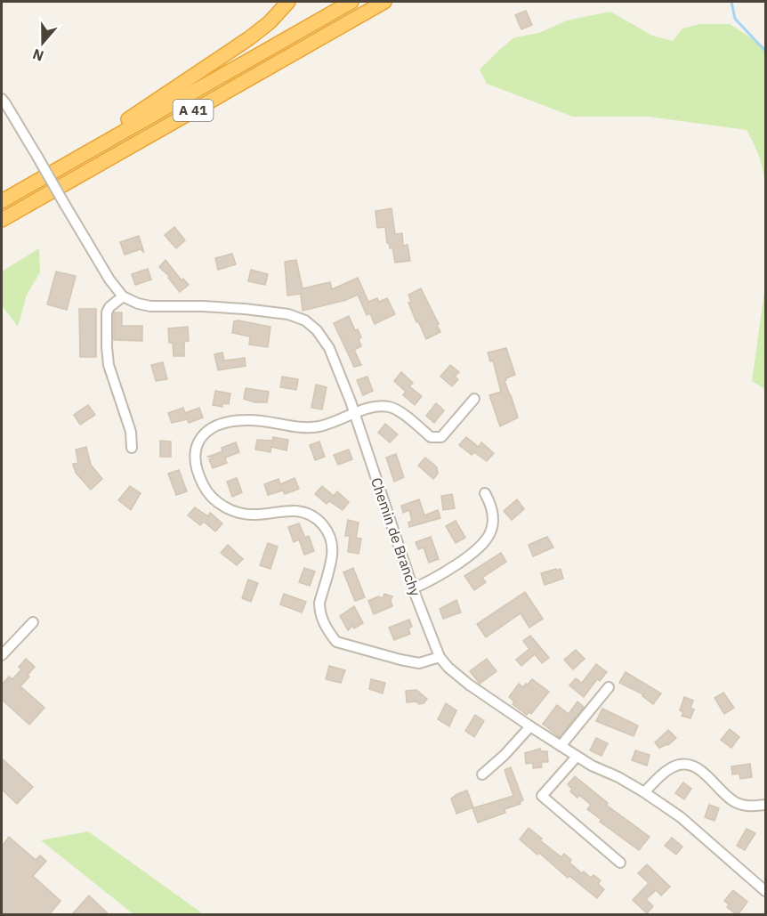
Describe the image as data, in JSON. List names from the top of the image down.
{
  "streets": {
    "highway": ["A 41"],
    "street": ["Chemin de Branchy"]
  },
  "north": "bottom"
}
